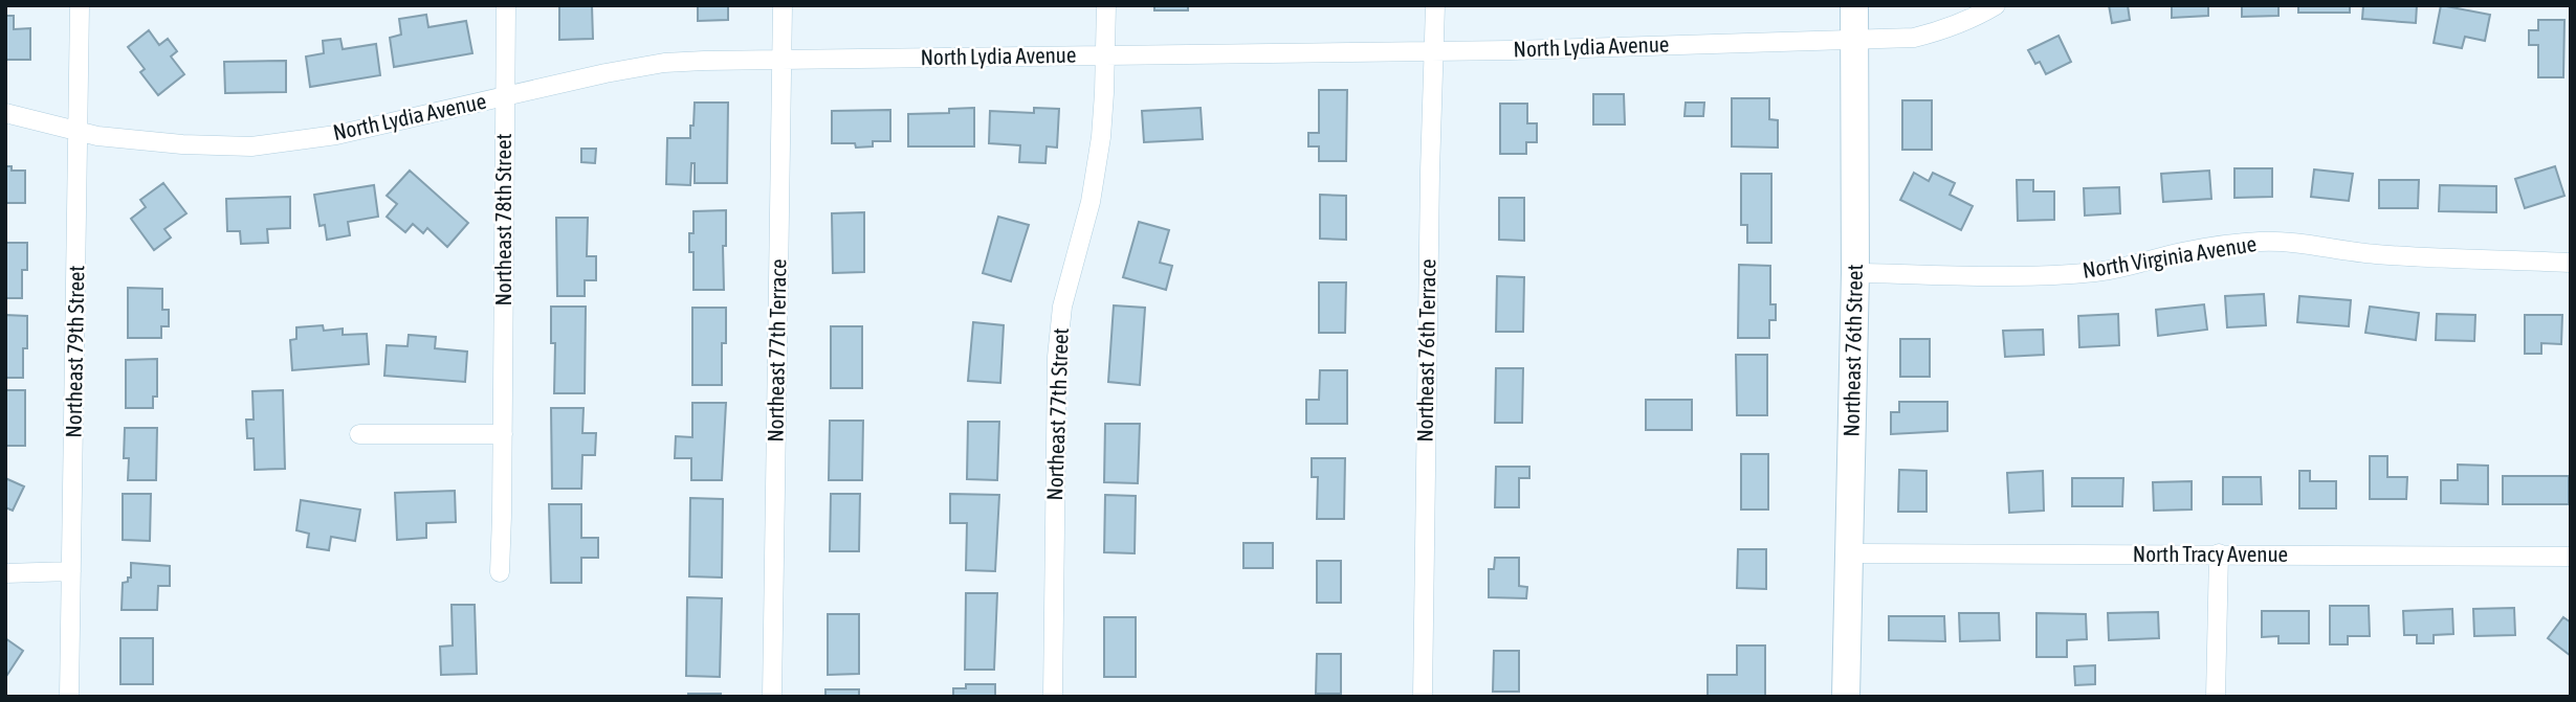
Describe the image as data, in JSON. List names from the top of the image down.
{
  "streets": {
    "street": [
      "North Lydia Avenue",
      "Northeast 78th Street",
      "North Virginia Avenue",
      "Northeast 77th Terrace",
      "Northeast 76th Terrace",
      "Northeast 79th Street",
      "Northeast 76th Street",
      "Northeast 77th Street",
      "North Tracy Avenue"
    ]
  },
  "crossings": [
    ["North Lydia Avenue", "Northeast 78th Street"],
    ["North Lydia Avenue", "Northeast 77th Terrace"],
    ["North Lydia Avenue", "Northeast 76th Terrace"],
    ["North Lydia Avenue", "Northeast 79th Street"],
    ["North Lydia Avenue", "Northeast 76th Street"],
    ["North Lydia Avenue", "Northeast 77th Street"],
    ["North Virginia Avenue", "Northeast 76th Street"],
    ["Northeast 76th Street", "North Tracy Avenue"]
  ]
}
